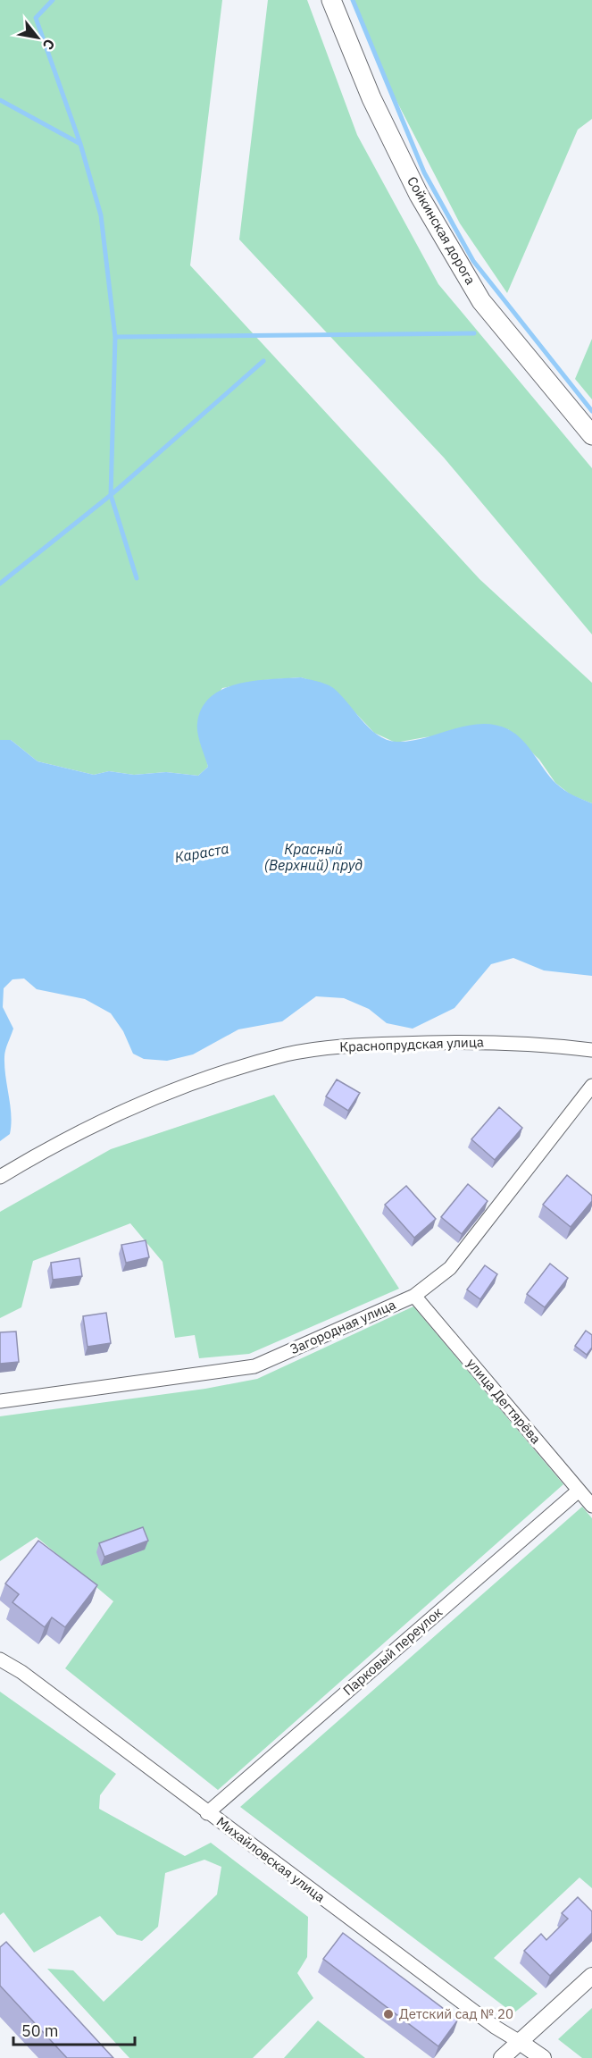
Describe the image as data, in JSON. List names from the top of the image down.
{
  "streets": {
    "main road": ["Сойкинская дорога"],
    "street": [
      "Краснопрудская улица",
      "Загородная улица",
      "улица Дегтярёва",
      "Парковый переулок",
      "Михайловская улица"
    ]
  },
  "crossings": [
    ["Загородная улица", "улица Дегтярёва"],
    ["улица Дегтярёва", "Парковый переулок"],
    ["Парковый переулок", "Михайловская улица"]
  ],
  "water": ["Красный (Верхний) пруд", "Караста"],
  "places": ["Детский сад № 20"],
  "scale_bar": "50 m",
  "north": "bottom right"
}
